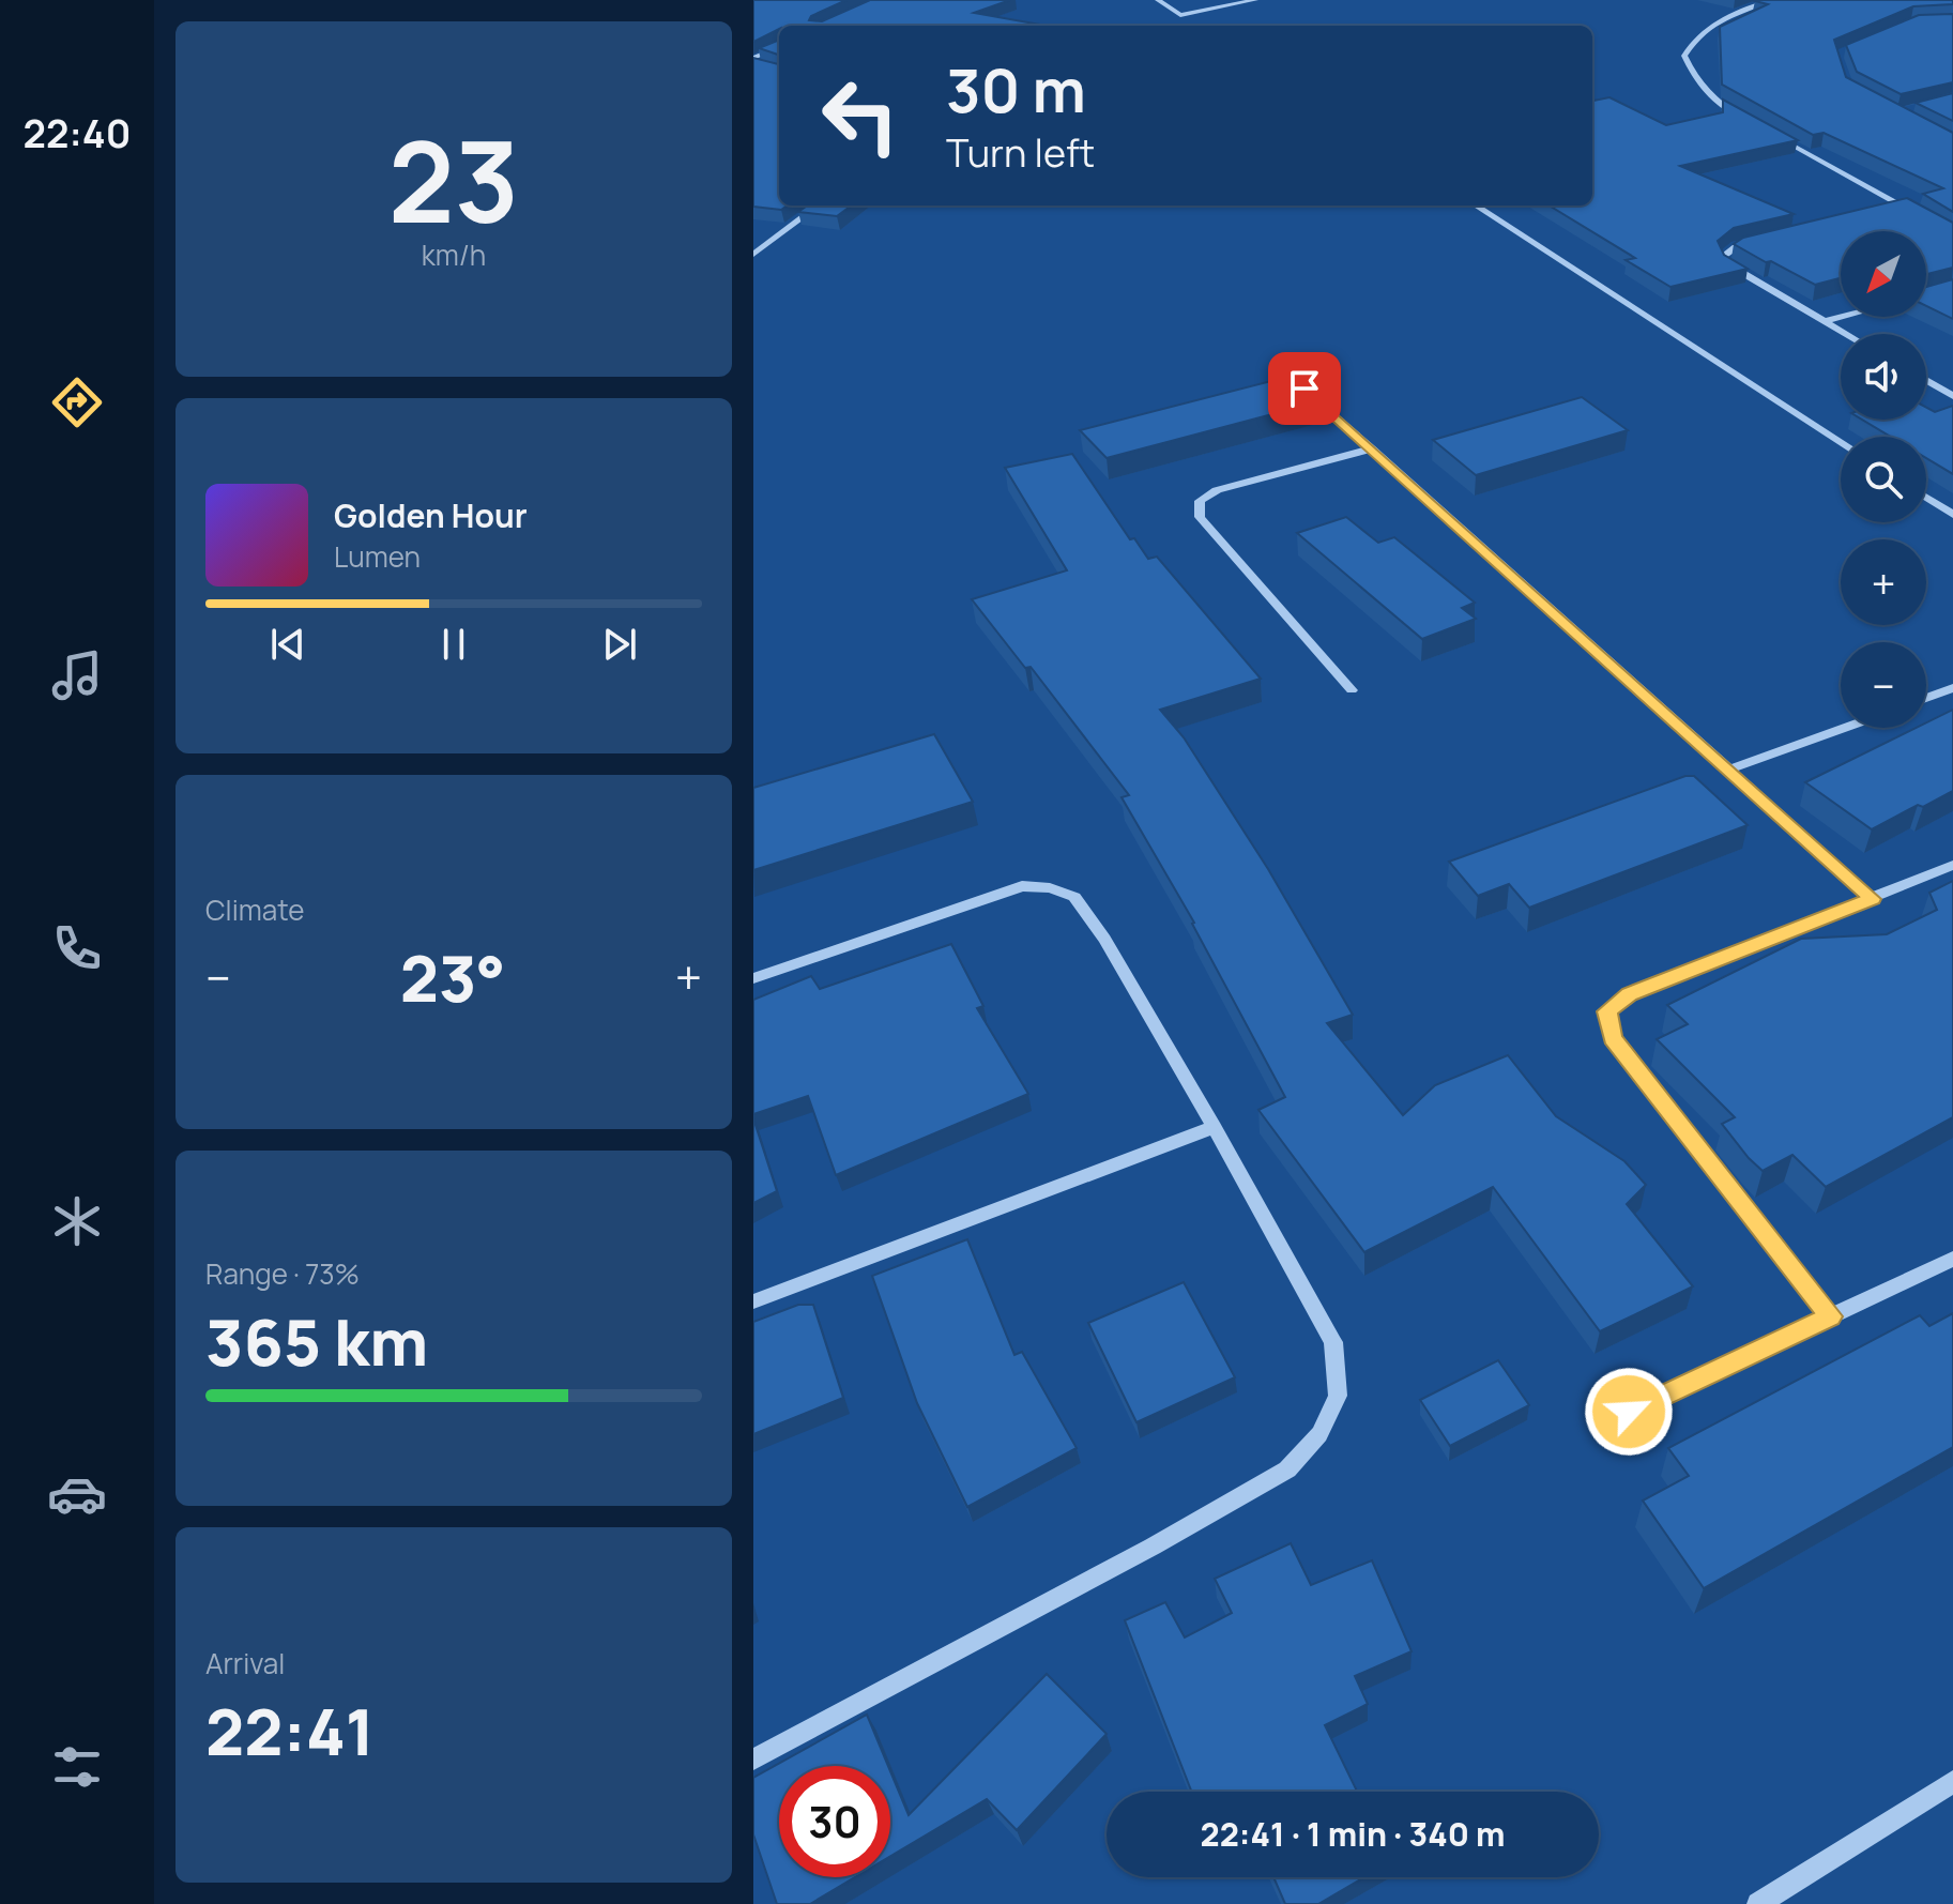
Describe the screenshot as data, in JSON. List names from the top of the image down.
{
  "north": "bottom left",
  "page": {
    "tabs": "22:40",
    "tile": [
      ["23", "km/h"],
      "Climate",
      ["Range · 73%", "365 km"],
      ["Arrival", "22:41"]
    ],
    "turn": ["30 m", "Turn left"],
    "map_buttons": ["+", "−"],
    "song": ["Golden Hour", "Lumen"],
    "heat": ["−", "23°", "+"],
    "limit": "30",
    "trip": "22:41 · 1 min · 340 m"
  }
}
